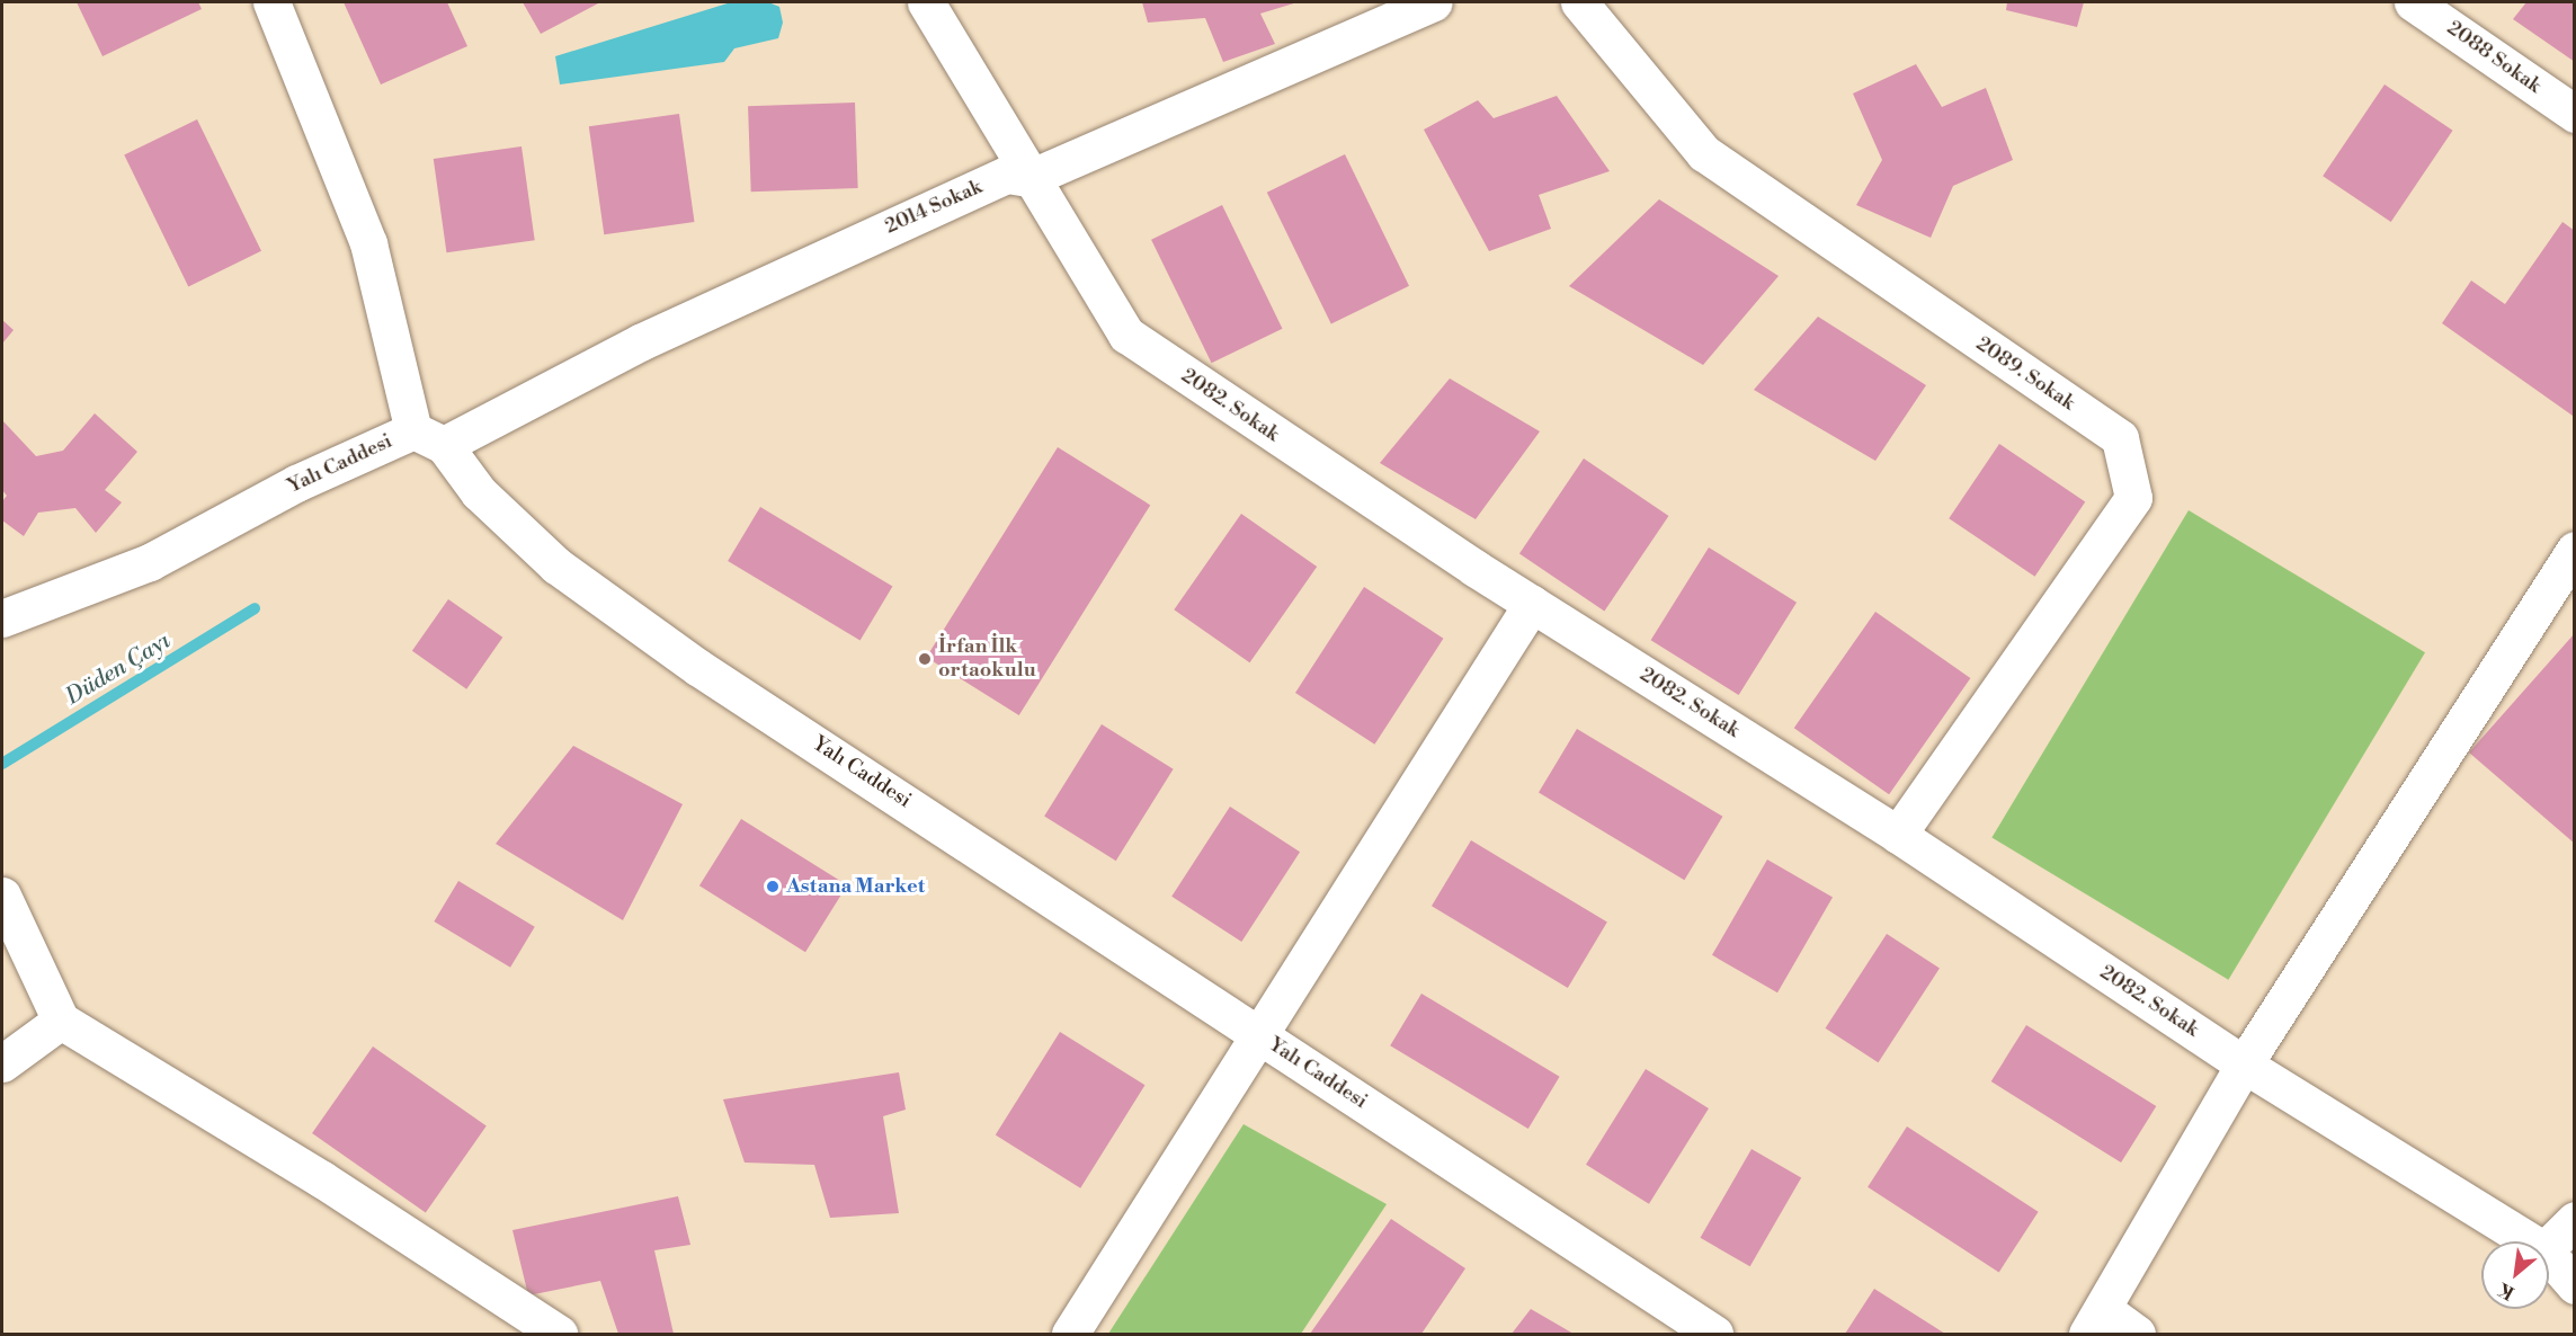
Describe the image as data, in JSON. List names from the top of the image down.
{
  "streets": {
    "street": [
      "2088 Sokak",
      "2014 Sokak",
      "2089. Sokak",
      "2082. Sokak",
      "Yalı Caddesi"
    ]
  },
  "crossings": [
    ["2014 Sokak", "2082. Sokak"],
    ["2014 Sokak", "Yalı Caddesi"],
    ["2089. Sokak", "2082. Sokak"]
  ],
  "water": ["Düden Çayı"],
  "places": ["İrfan İlk ortaokulu", "Astana Market"],
  "north": "bottom left"
}
